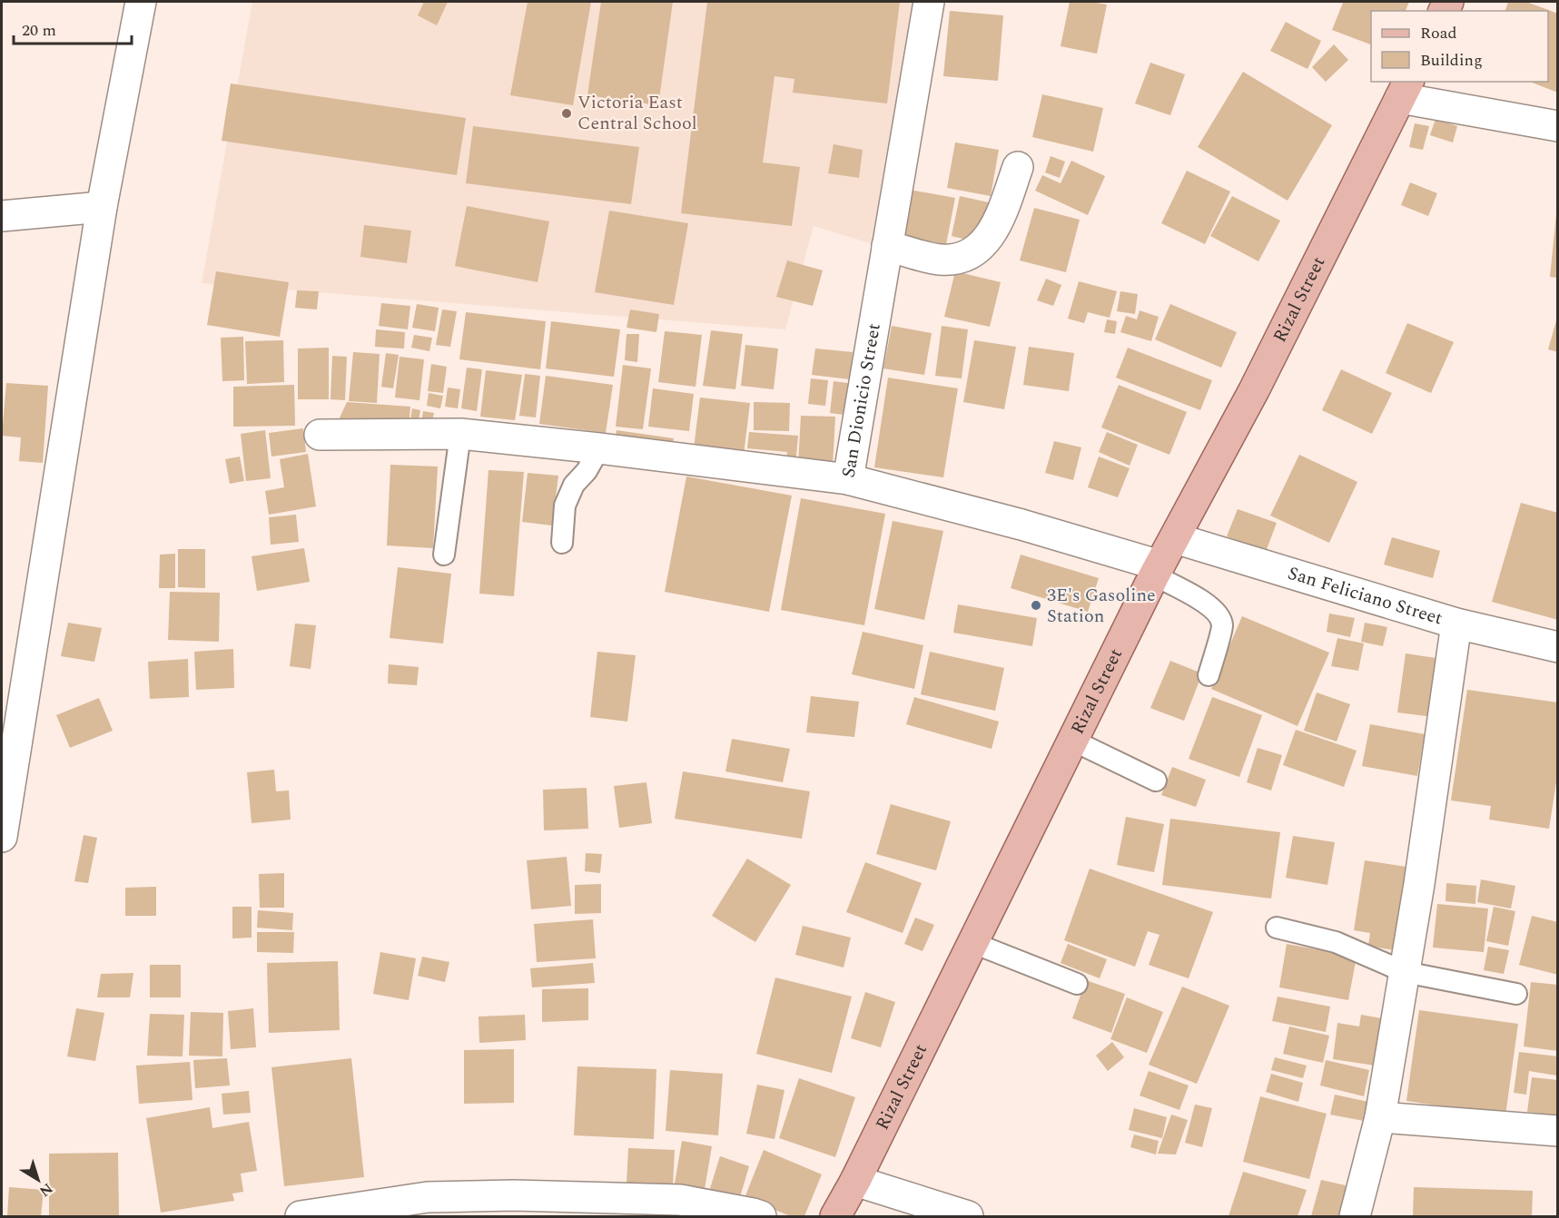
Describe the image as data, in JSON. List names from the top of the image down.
{
  "streets": {
    "main road": ["Rizal Street"],
    "street": ["San Dionicio Street", "San Feliciano Street"]
  },
  "crossings": [
    ["Rizal Street", "San Dionicio Street"],
    ["Rizal Street", "San Feliciano Street"]
  ],
  "places": ["Victoria East Central School", "3E's Gasoline Station"],
  "legend": ["Road", "Building"],
  "scale_bar": "20 m",
  "north": "bottom right"
}
